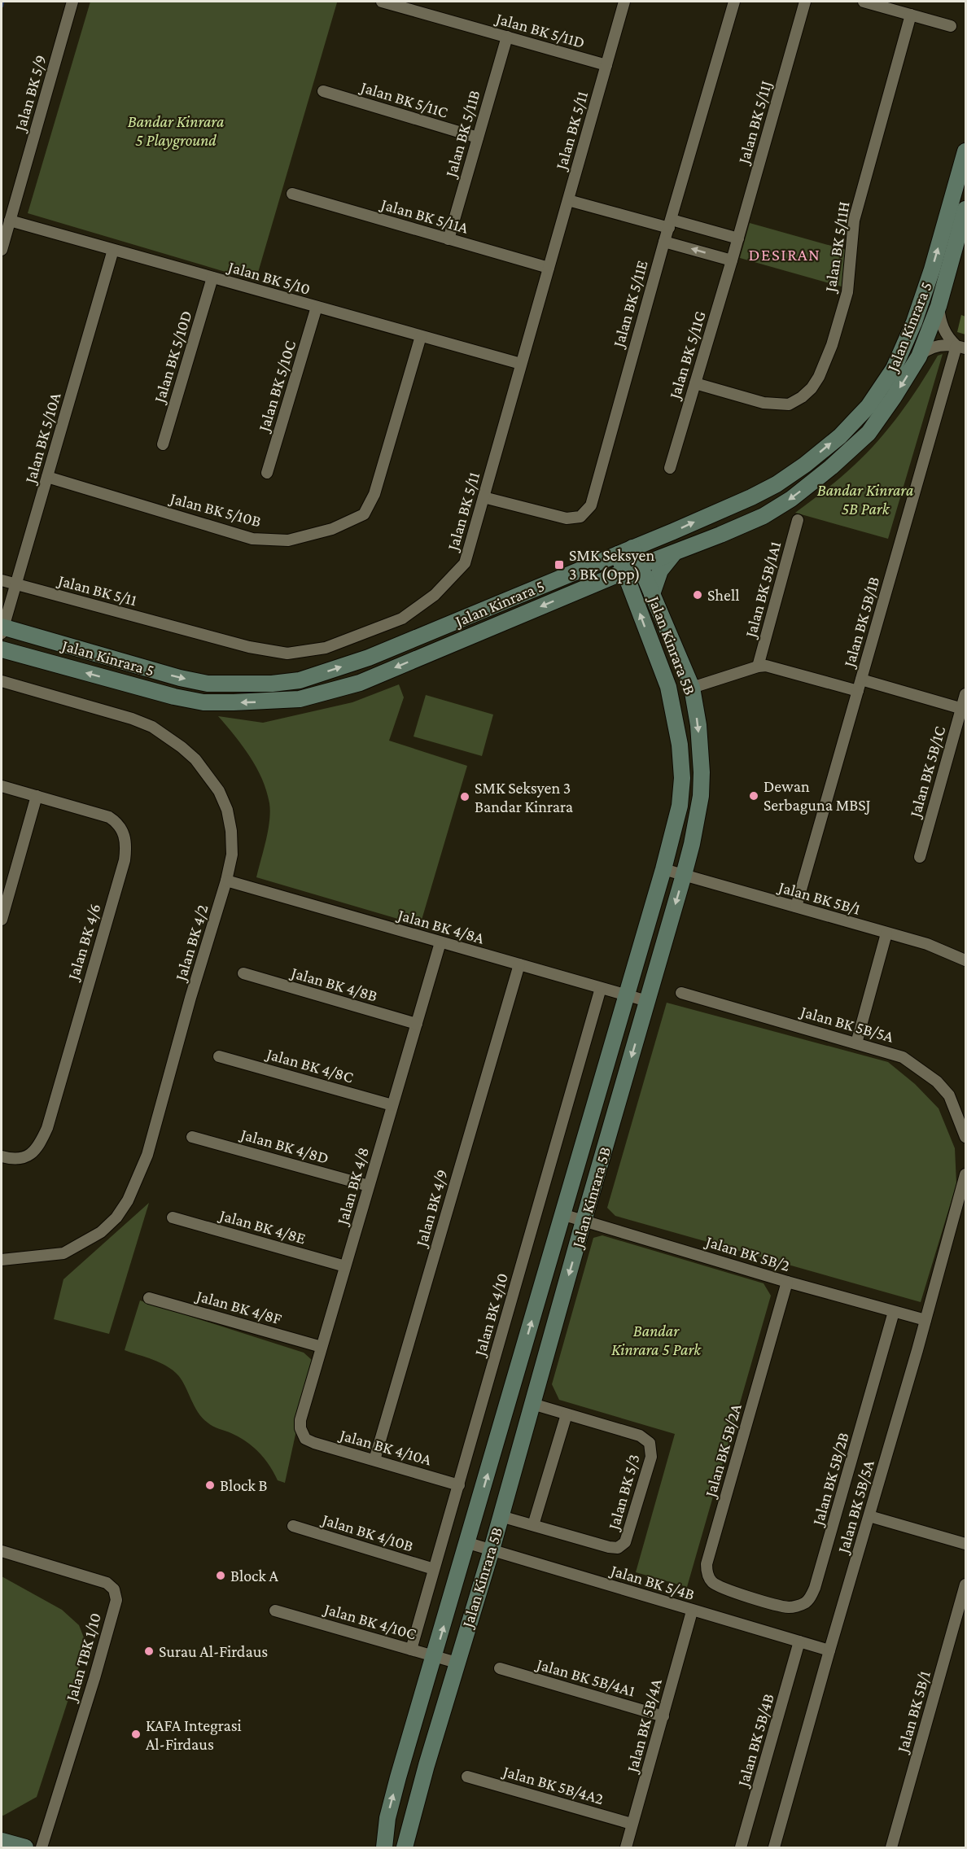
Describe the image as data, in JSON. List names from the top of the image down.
{
  "streets": {
    "street": [
      "Jalan BK 5/11D",
      "Jalan BK 5/9",
      "Jalan BK 5/11C",
      "Jalan BK 5/11J",
      "Jalan BK 5/11",
      "Jalan BK 5/11B",
      "Jalan BK 5/11A",
      "Jalan BK 5/11H",
      "Jalan BK 5/10",
      "Jalan BK 5/11E",
      "Jalan Kinrara 5",
      "Jalan BK 5/11G",
      "Jalan BK 5/10D",
      "Jalan BK 5/10C",
      "Jalan BK 5/10A",
      "Jalan BK 5/10B",
      "Jalan BK 5B/1A1",
      "Jalan BK 5B/1B",
      "Jalan Kinrara 5B",
      "Jalan BK 5B/1C",
      "Jalan BK 5B/1",
      "Jalan BK 4/8A",
      "Jalan BK 4/6",
      "Jalan BK 4/2",
      "Jalan BK 4/8B",
      "Jalan BK 5B/5A",
      "Jalan BK 4/8C",
      "Jalan BK 4/8D",
      "Jalan BK 4/8",
      "Jalan BK 4/9",
      "Jalan BK 4/8E",
      "Jalan BK 5B/2",
      "Jalan BK 4/8F",
      "Jalan BK 4/10",
      "Jalan BK 4/10A",
      "Jalan BK 5B/2A",
      "Jalan BK 5B/2B",
      "Jalan BK 5/3",
      "Jalan BK 4/10B",
      "Jalan BK 5/4B",
      "Jalan BK 4/10C",
      "Jalan TBK 1/10",
      "Jalan BK 5B/4A1",
      "Jalan BK 5B/4A",
      "Jalan BK 5B/4B",
      "Jalan BK 5B/4A2"
    ]
  },
  "crossings": [
    ["Jalan BK 5/11D", "Jalan BK 5/11"],
    ["Jalan BK 5/11D", "Jalan BK 5/11B"],
    ["Jalan BK 5/9", "Jalan BK 5/10"],
    ["Jalan BK 5/11C", "Jalan BK 5/11B"],
    ["Jalan BK 5/11J", "Jalan BK 5/11G"],
    ["Jalan BK 5/11", "Jalan BK 5/11A"],
    ["Jalan BK 5/11", "Jalan BK 5/10"],
    ["Jalan BK 5/11", "Jalan BK 5/11E"],
    ["Jalan BK 5/11", "Jalan BK 5/10A"],
    ["Jalan BK 5/11B", "Jalan BK 5/11A"],
    ["Jalan BK 5/11H", "Jalan BK 5/11G"],
    ["Jalan BK 5/10", "Jalan BK 5/10D"],
    ["Jalan BK 5/10", "Jalan BK 5/10C"],
    ["Jalan BK 5/10", "Jalan BK 5/10A"],
    ["Jalan BK 5/10", "Jalan BK 5/10B"],
    ["Jalan Kinrara 5", "Jalan BK 5/10A"],
    ["Jalan Kinrara 5", "Jalan Kinrara 5B"],
    ["Jalan BK 5/10A", "Jalan BK 5/10B"],
    ["Jalan BK 5B/1B", "Jalan BK 5B/1"],
    ["Jalan Kinrara 5B", "Jalan BK 5B/1"],
    ["Jalan Kinrara 5B", "Jalan BK 4/8A"],
    ["Jalan Kinrara 5B", "Jalan BK 5B/2"],
    ["Jalan Kinrara 5B", "Jalan BK 5/3"],
    ["Jalan Kinrara 5B", "Jalan BK 5/4B"],
    ["Jalan Kinrara 5B", "Jalan BK 4/10C"],
    ["Jalan BK 4/8A", "Jalan BK 4/2"],
    ["Jalan BK 4/8A", "Jalan BK 4/8"],
    ["Jalan BK 4/8A", "Jalan BK 4/9"],
    ["Jalan BK 4/8A", "Jalan BK 4/10"],
    ["Jalan BK 4/8B", "Jalan BK 4/8"],
    ["Jalan BK 5B/5A", "Jalan BK 5B/2"],
    ["Jalan BK 5B/5A", "Jalan BK 5/4B"],
    ["Jalan BK 4/8C", "Jalan BK 4/8"],
    ["Jalan BK 4/8D", "Jalan BK 4/8"],
    ["Jalan BK 4/8", "Jalan BK 4/8E"],
    ["Jalan BK 4/8", "Jalan BK 4/8F"],
    ["Jalan BK 4/8", "Jalan BK 4/10A"],
    ["Jalan BK 4/9", "Jalan BK 4/10A"],
    ["Jalan BK 5B/2", "Jalan BK 5B/2A"],
    ["Jalan BK 5B/2", "Jalan BK 5B/2B"],
    ["Jalan BK 4/10", "Jalan BK 4/10A"],
    ["Jalan BK 4/10", "Jalan BK 4/10B"],
    ["Jalan BK 4/10", "Jalan BK 4/10C"],
    ["Jalan BK 5B/2A", "Jalan BK 5B/2B"],
    ["Jalan BK 5/4B", "Jalan BK 5B/4A"],
    ["Jalan BK 5/4B", "Jalan BK 5B/4B"],
    ["Jalan BK 5B/4A1", "Jalan BK 5B/4A"],
    ["Jalan BK 5B/4A", "Jalan BK 5B/4A2"]
  ],
  "districts": ["DESIRAN"],
  "parks": ["Bandar Kinrara 5 Playground", "Bandar Kinrara 5B Park", "Bandar Kinrara 5 Park"],
  "places": {
    "transit": ["SMK Seksyen 3 BK (Opp)"],
    "other": [
      "Shell",
      "Dewan Serbaguna MBSJ",
      "SMK Seksyen 3 Bandar Kinrara",
      "Block B",
      "Block A",
      "Surau Al-Firdaus",
      "KAFA Integrasi Al-Firdaus"
    ]
  }
}
